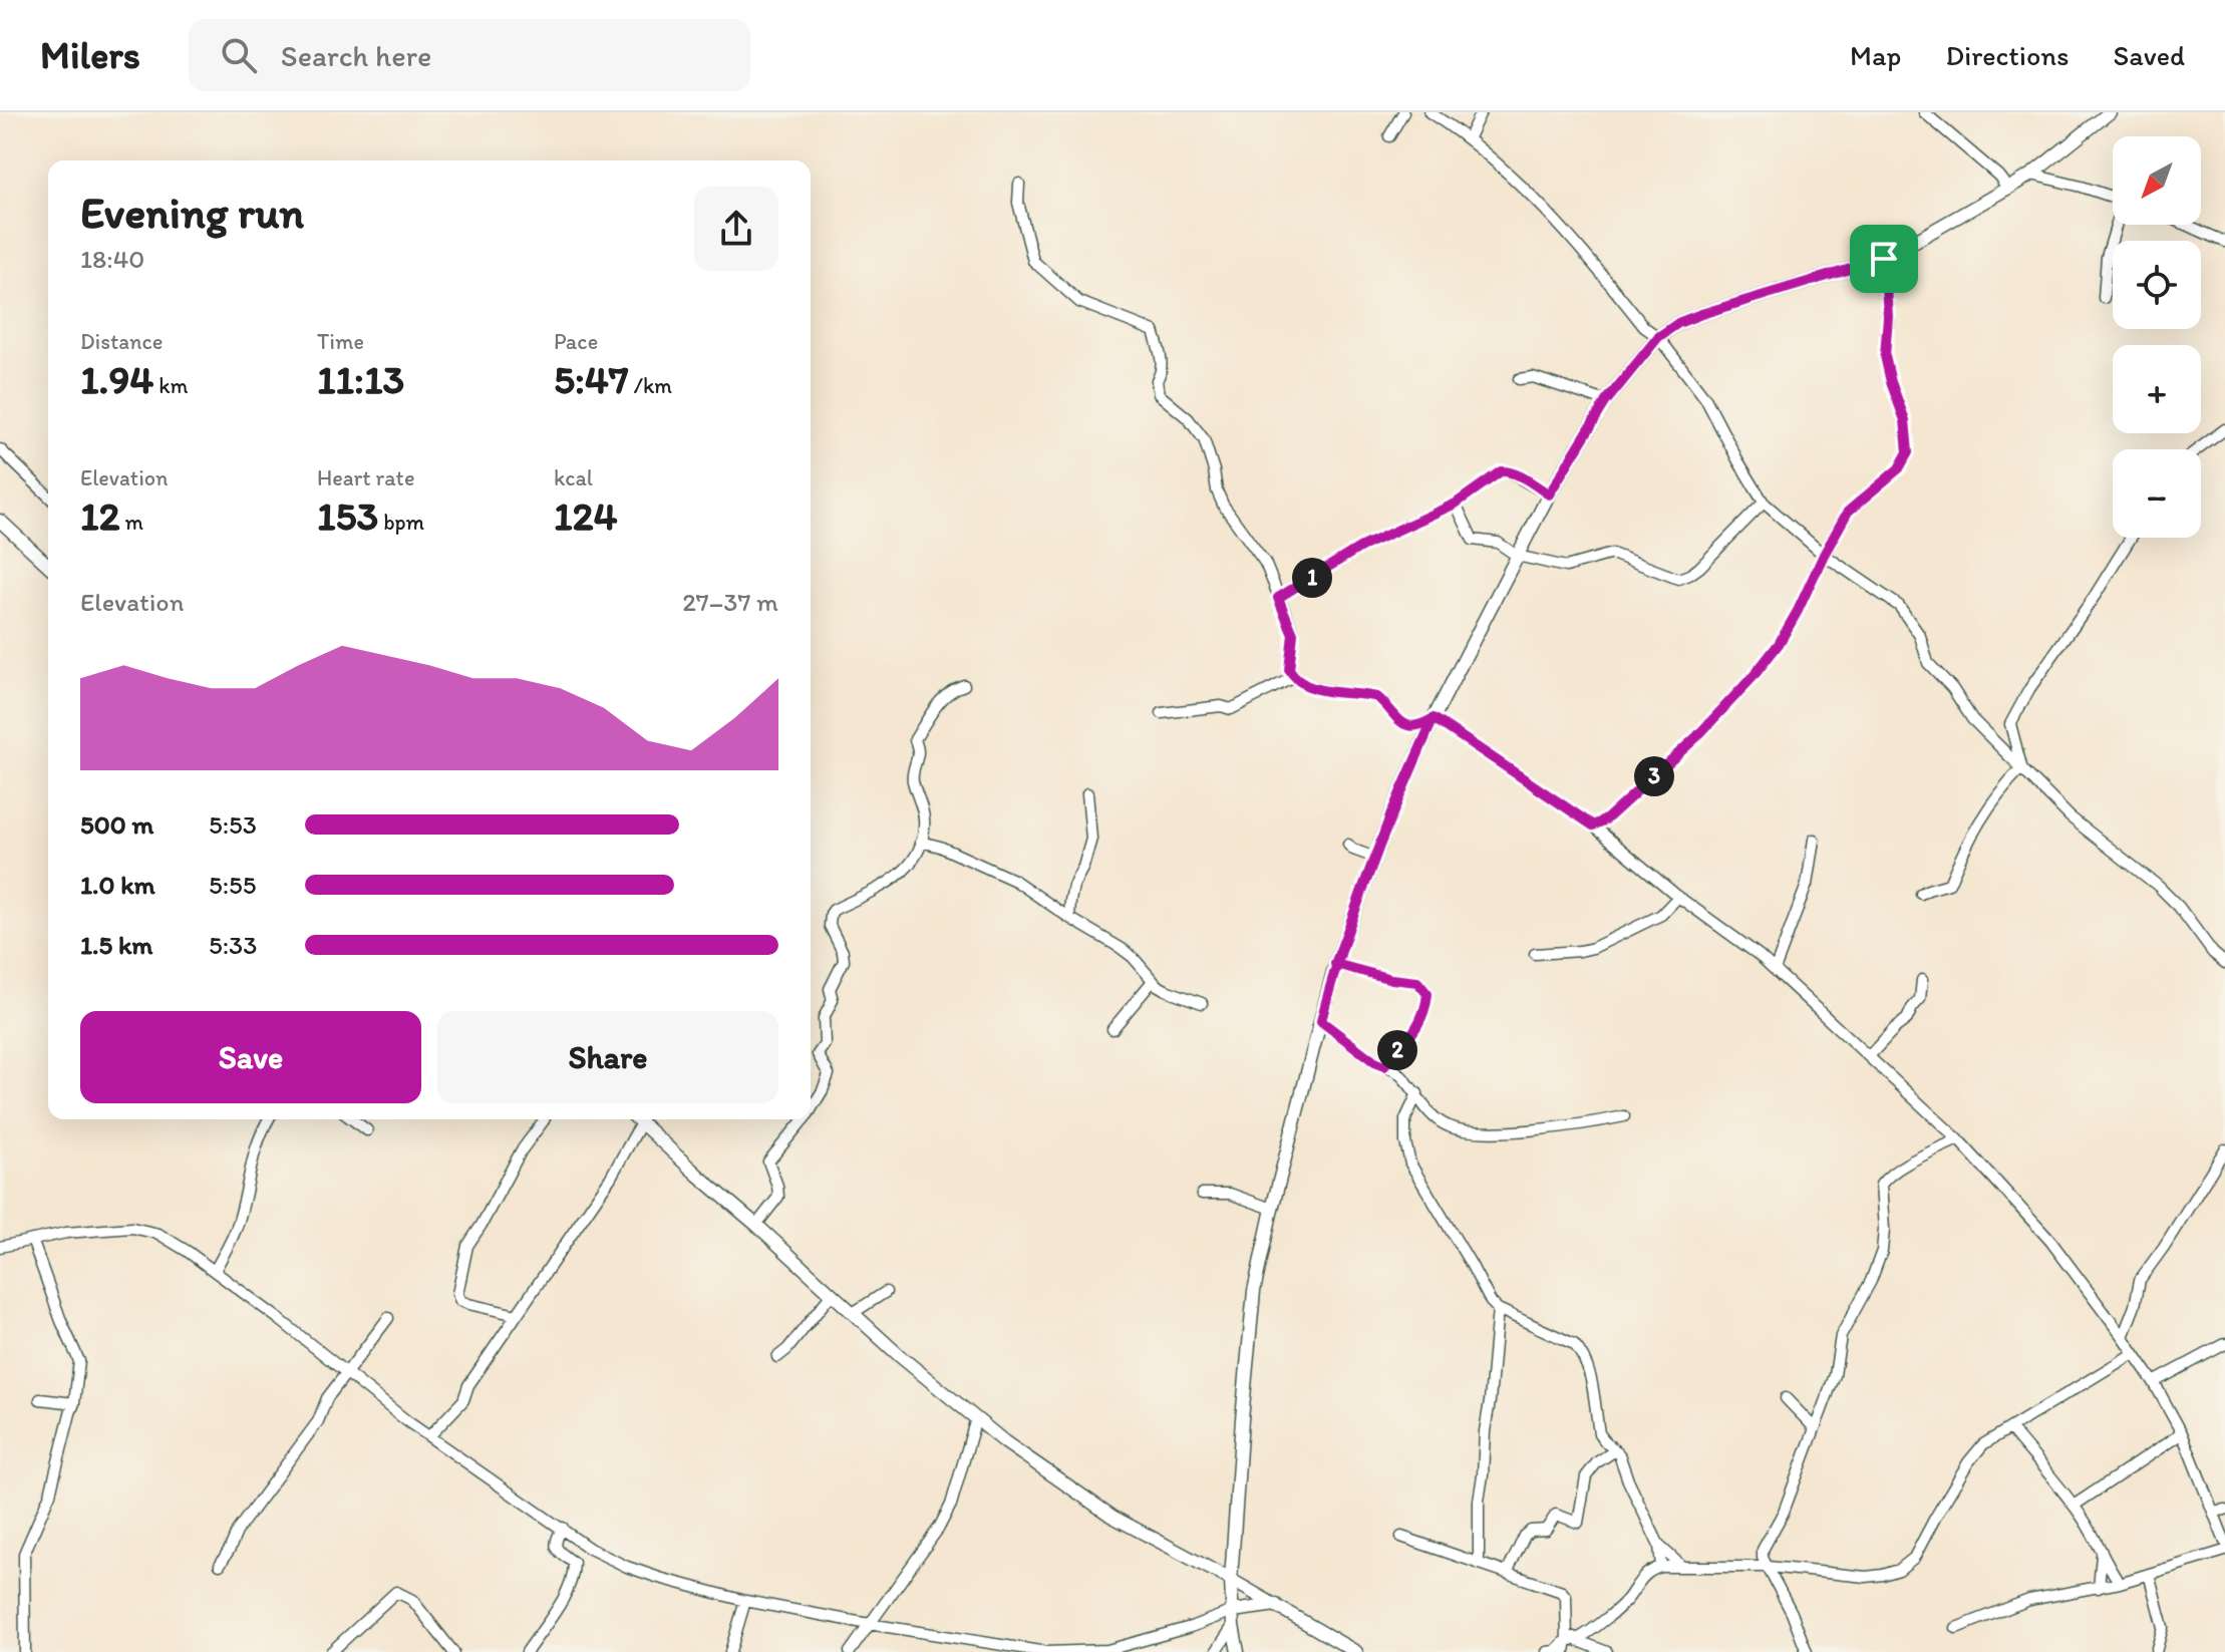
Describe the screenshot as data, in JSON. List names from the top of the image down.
{
  "north": "bottom left",
  "page": {
    "header": "Milers",
    "search": "Search here",
    "nav": ["Map", "Directions", "Saved"],
    "map_buttons": ["+", "−"],
    "heading": ["Evening run", "18:40"],
    "stats": [
      ["Distance", "1.94 km"],
      ["Time", "11:13"],
      ["Pace", "5:47 /km"],
      ["Elevation", "12 m"],
      ["Heart rate", "153 bpm"],
      ["kcal", "124"]
    ],
    "pins": ["1", "3", "2"],
    "chart": ["Elevation", "27–37 m"],
    "list": [
      {
        "name": "500 m",
        "note": "5:53"
      },
      {
        "name": "1.0 km",
        "note": "5:55"
      },
      {
        "name": "1.5 km",
        "note": "5:33"
      }
    ],
    "buttons": ["Save", "Share"]
  }
}
